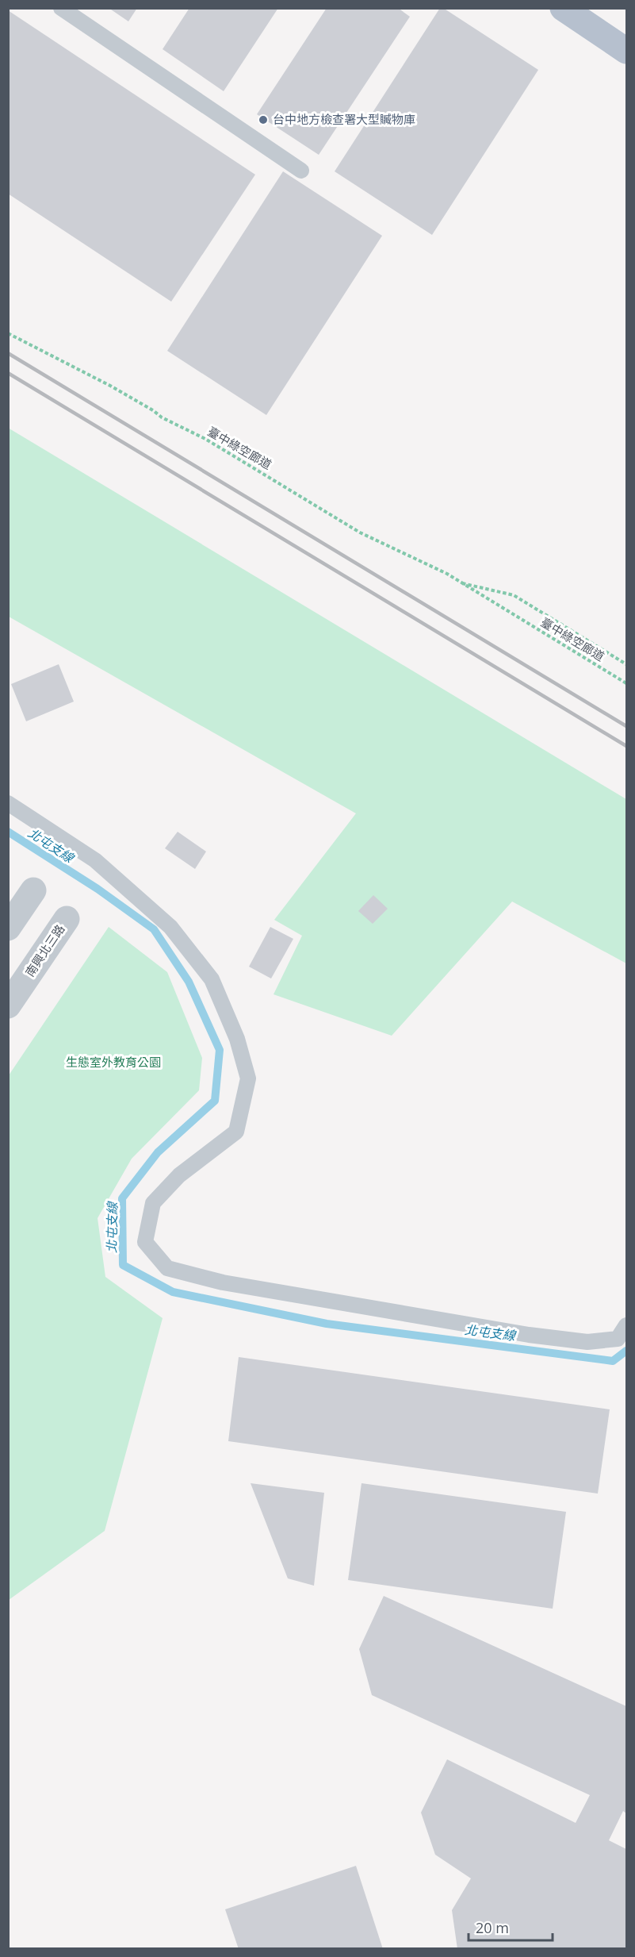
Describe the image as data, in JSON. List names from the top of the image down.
{
  "streets": {
    "street": ["南興北三路"],
    "path": ["臺中綠空廊道"]
  },
  "water": ["北屯支線"],
  "parks": ["生態室外教育公園"],
  "places": ["台中地方檢查署大型贓物庫"],
  "scale_bar": "20 m"
}
